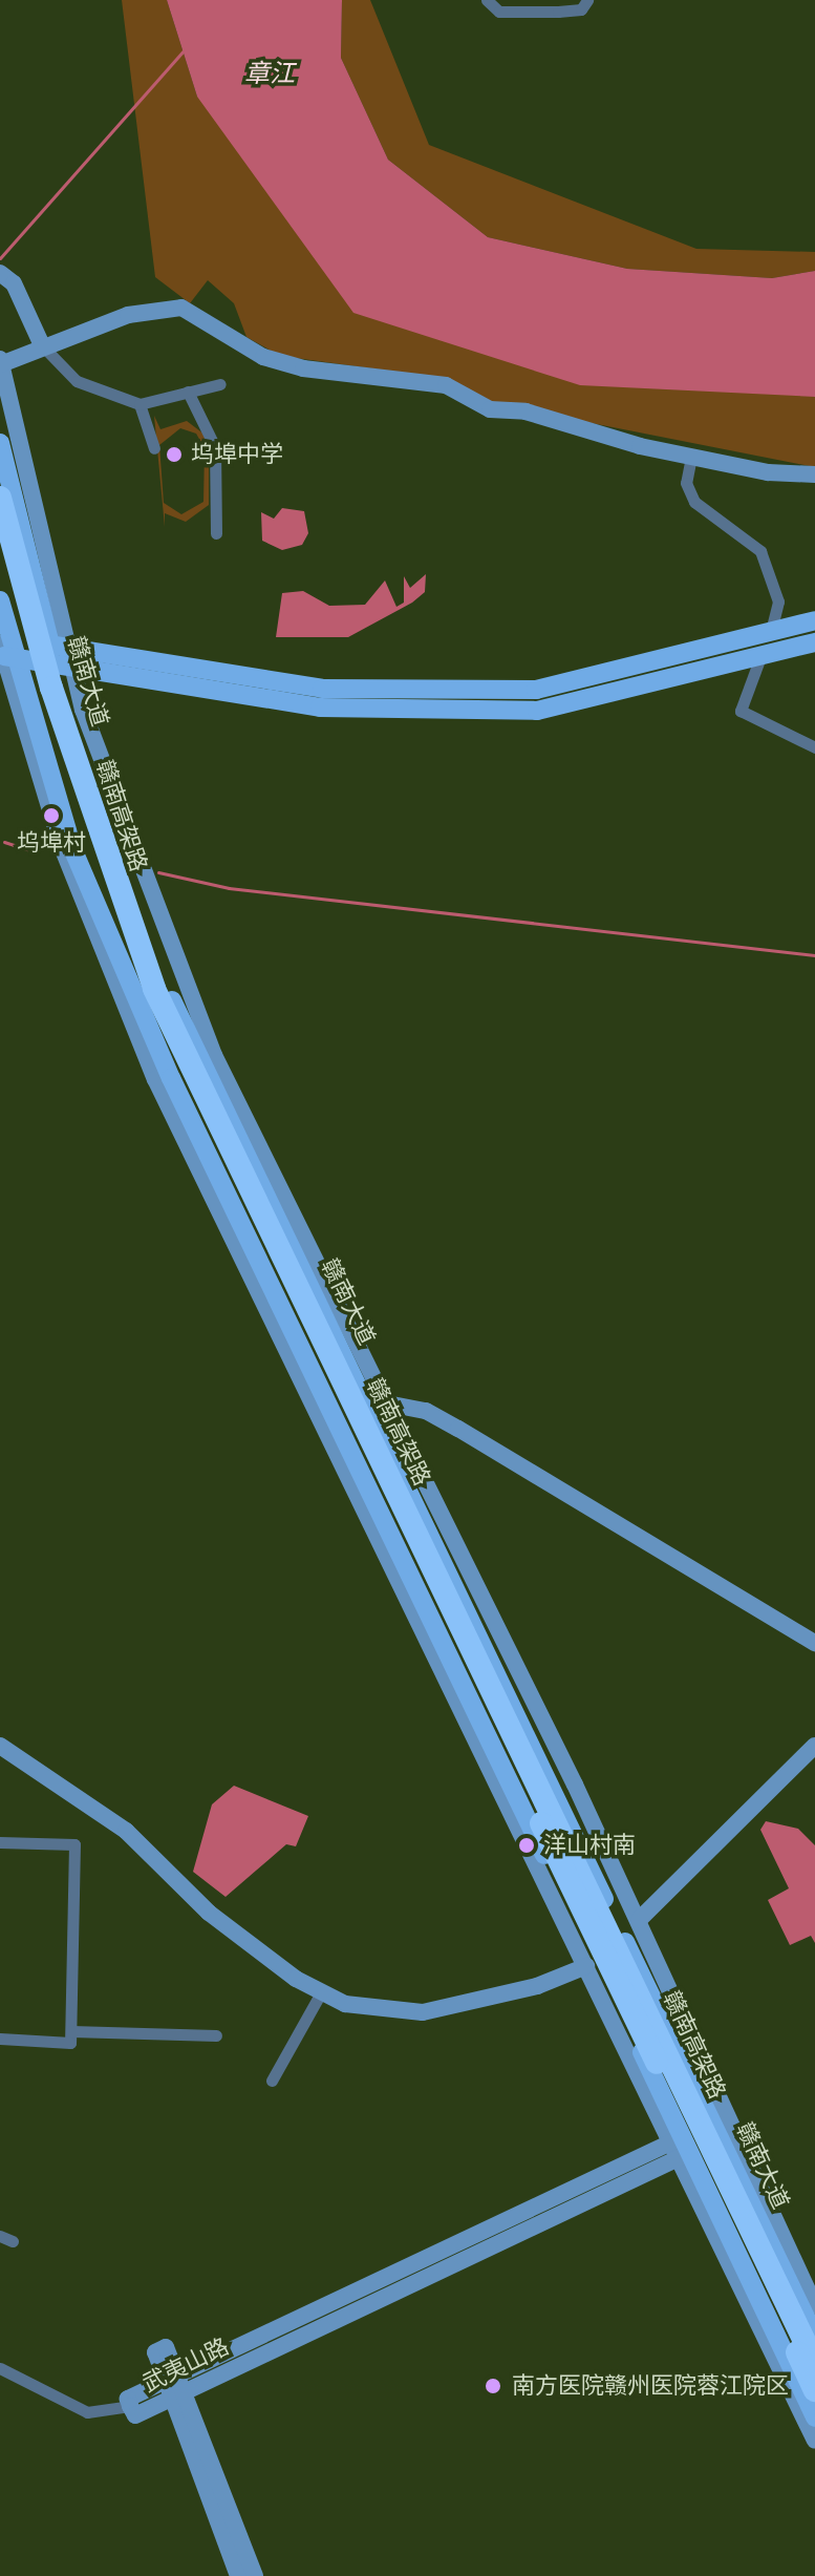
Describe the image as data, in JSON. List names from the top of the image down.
{
  "streets": {
    "highway": ["赣南高架路"],
    "main road": ["赣南大道"],
    "street": ["武夷山路"]
  },
  "crossings": [
    ["赣南大道", "武夷山路"]
  ],
  "water": ["章江"],
  "places": [
    "坞埠中学",
    "坞埠村",
    "洋山村南",
    "南方医院赣州医院蓉江院区"
  ]
}
